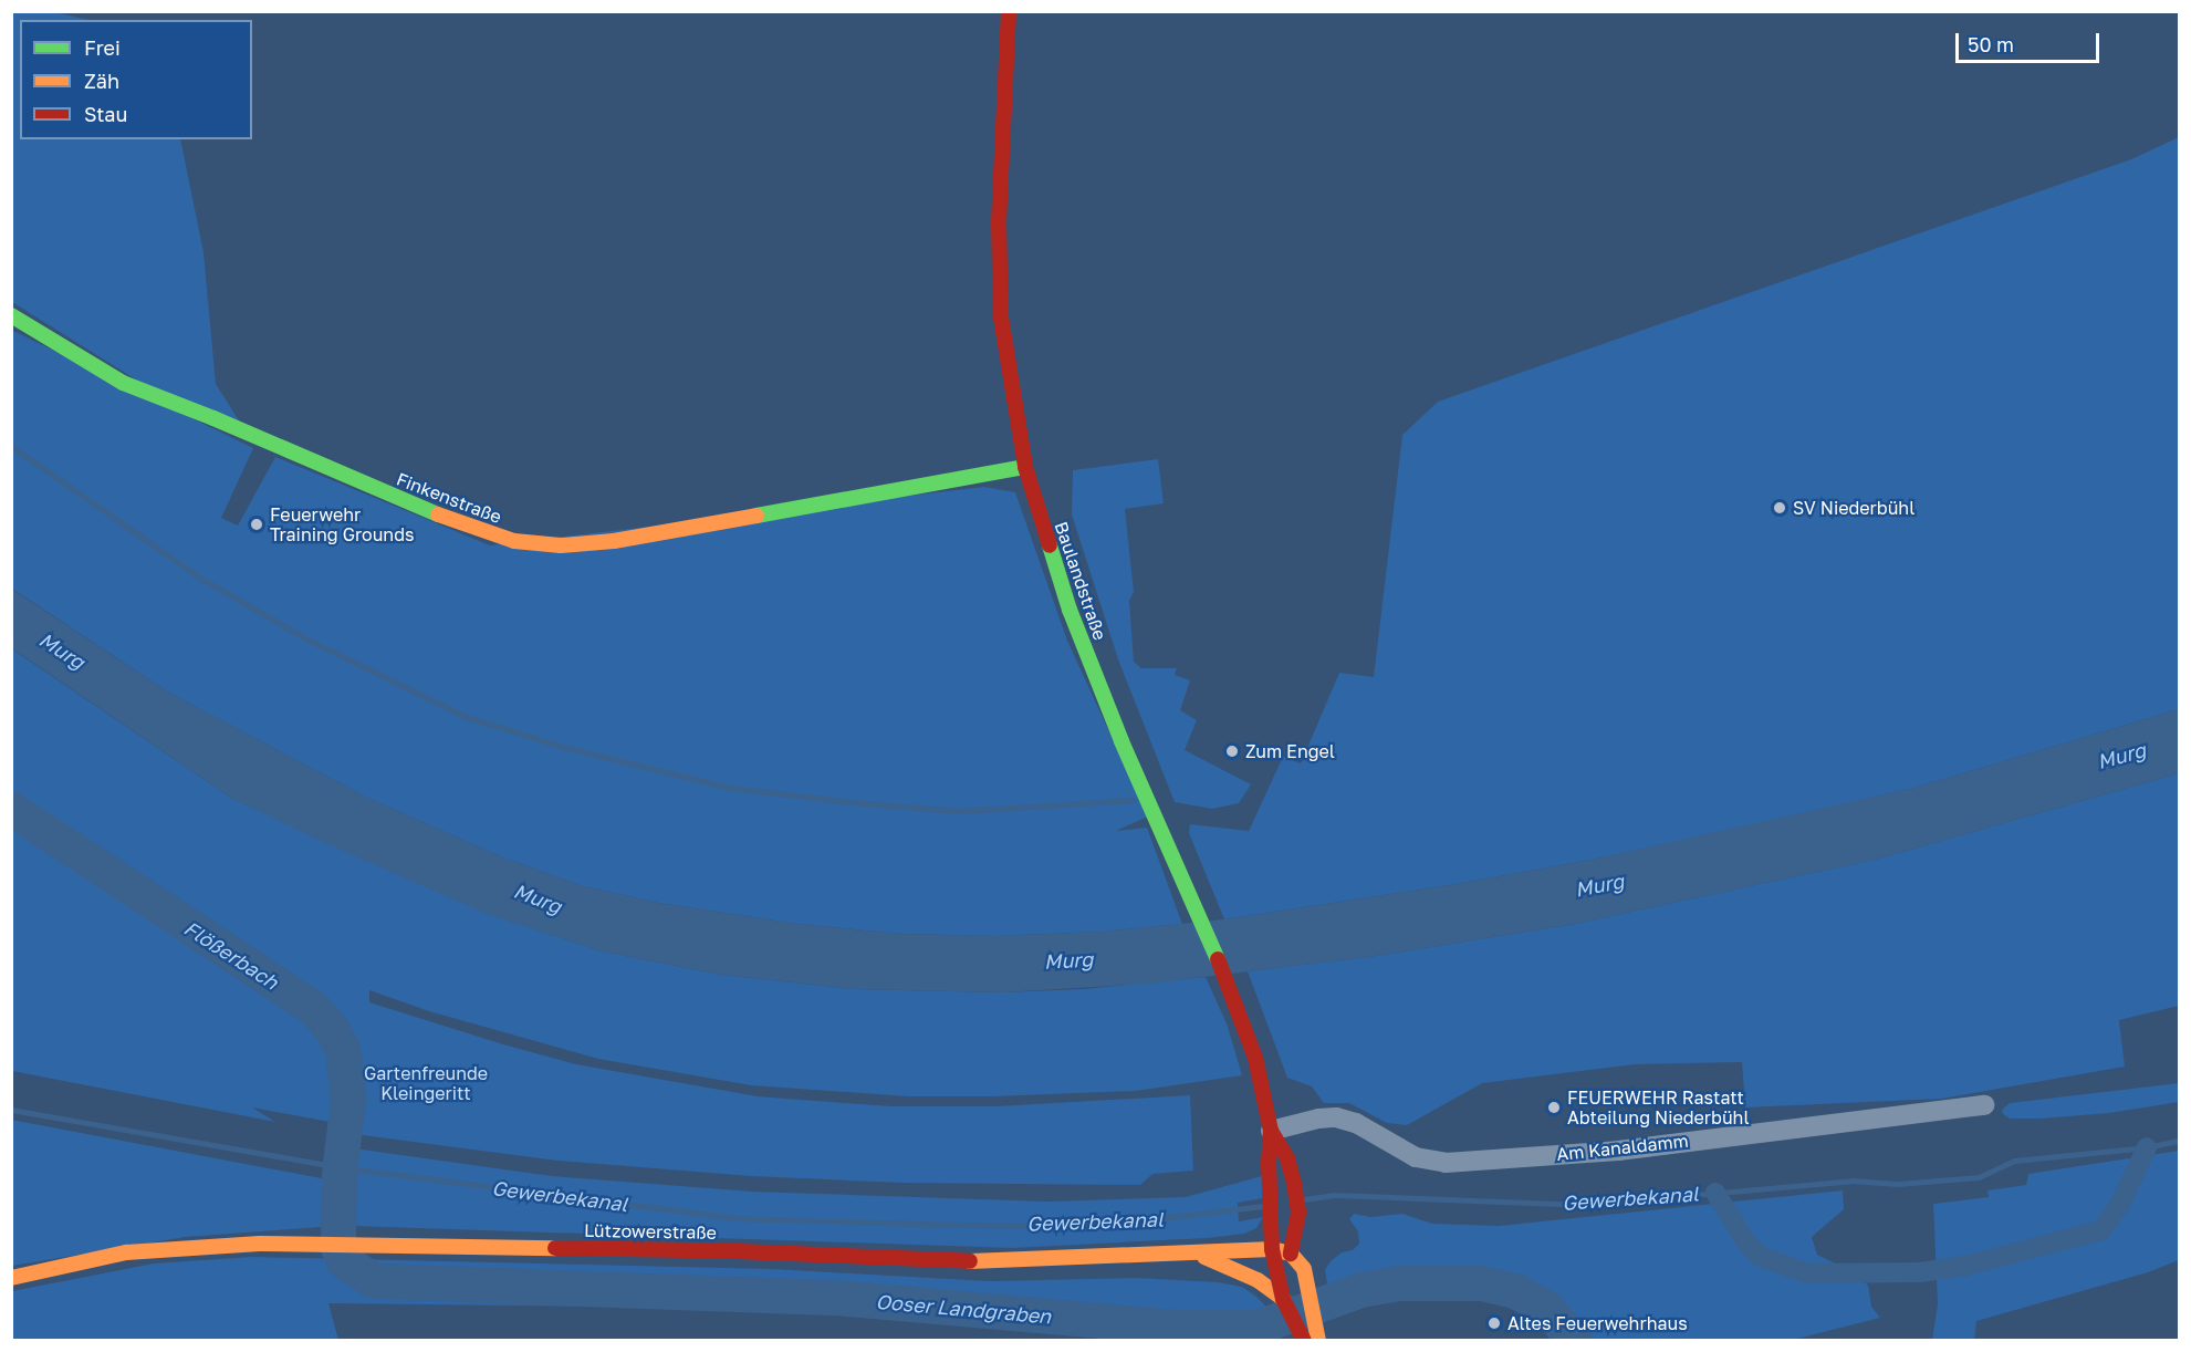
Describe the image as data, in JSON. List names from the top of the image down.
{
  "streets": {
    "street": [
      "Finkenstraße",
      "Baulandstraße",
      "Am Kanaldamm",
      "Lützowerstraße"
    ]
  },
  "crossings": [
    ["Finkenstraße", "Baulandstraße"],
    ["Baulandstraße", "Am Kanaldamm"],
    ["Baulandstraße", "Lützowerstraße"]
  ],
  "water": [
    "Murg",
    "Flößerbach",
    "Gewerbekanal",
    "Ooser Landgraben"
  ],
  "parks": ["Gartenfreunde Kleingeritt"],
  "places": [
    "SV Niederbühl",
    "Feuerwehr Training Grounds",
    "Zum Engel",
    "FEUERWEHR Rastatt Abteilung Niederbühl",
    "Altes Feuerwehrhaus"
  ],
  "legend": ["Frei", "Zäh", "Stau"],
  "scale_bar": "50 m"
}
